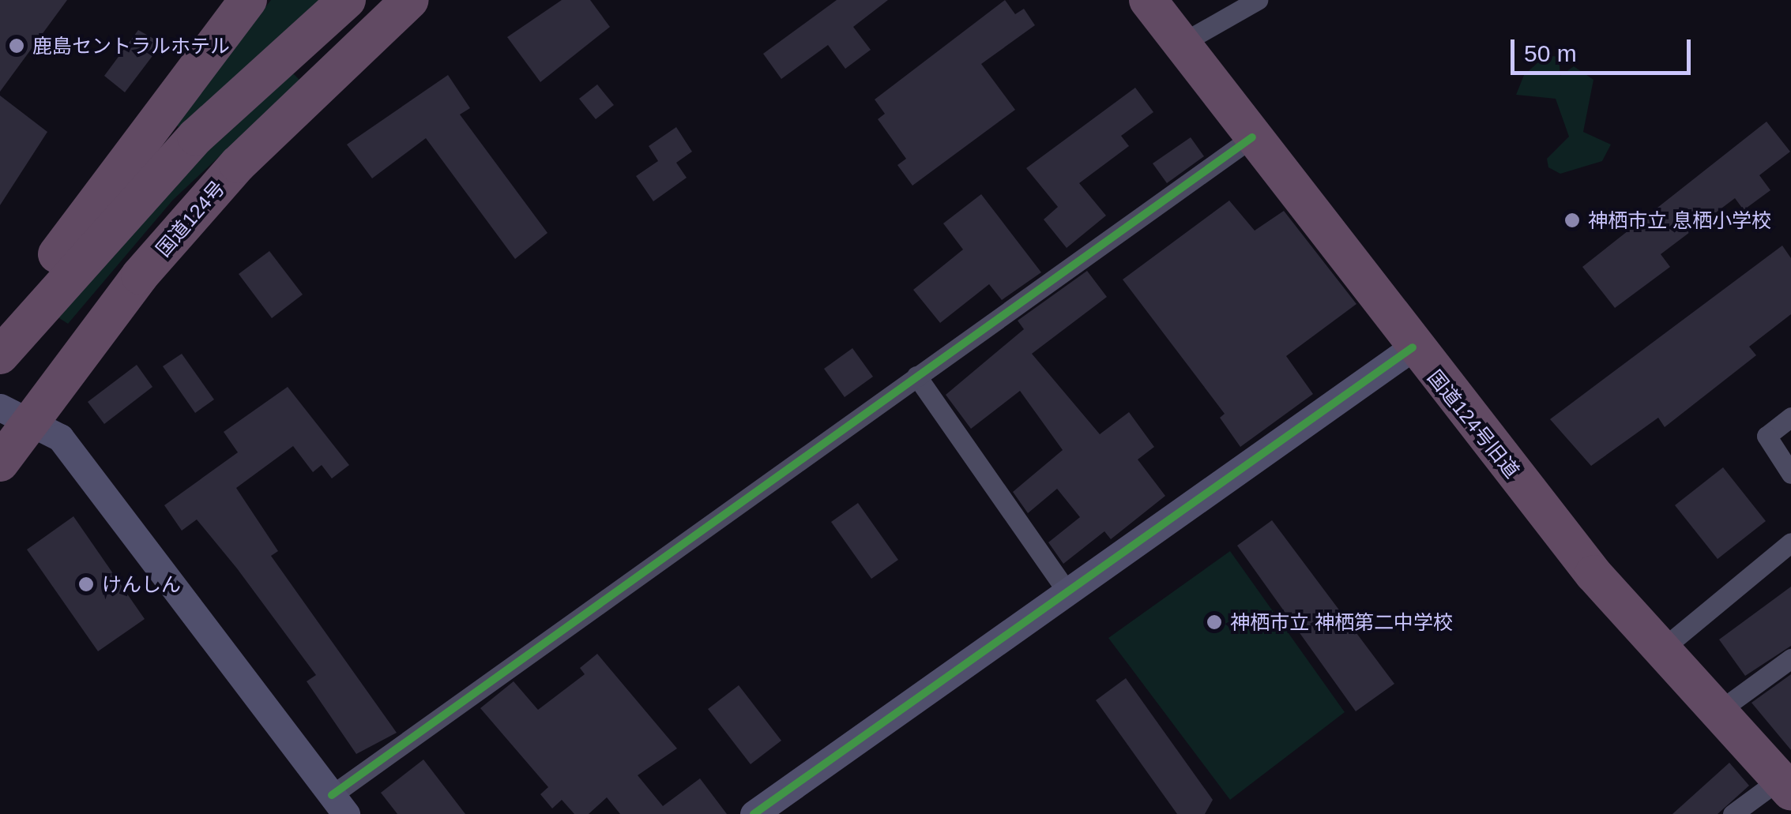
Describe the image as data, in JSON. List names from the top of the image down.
{
  "streets": {
    "highway": ["国道124号", "国道124号旧道"]
  },
  "places": [
    "鹿島セントラルホテル",
    "神栖市立 息栖小学校",
    "けんしん",
    "神栖市立 神栖第二中学校"
  ],
  "scale_bar": "50 m"
}
